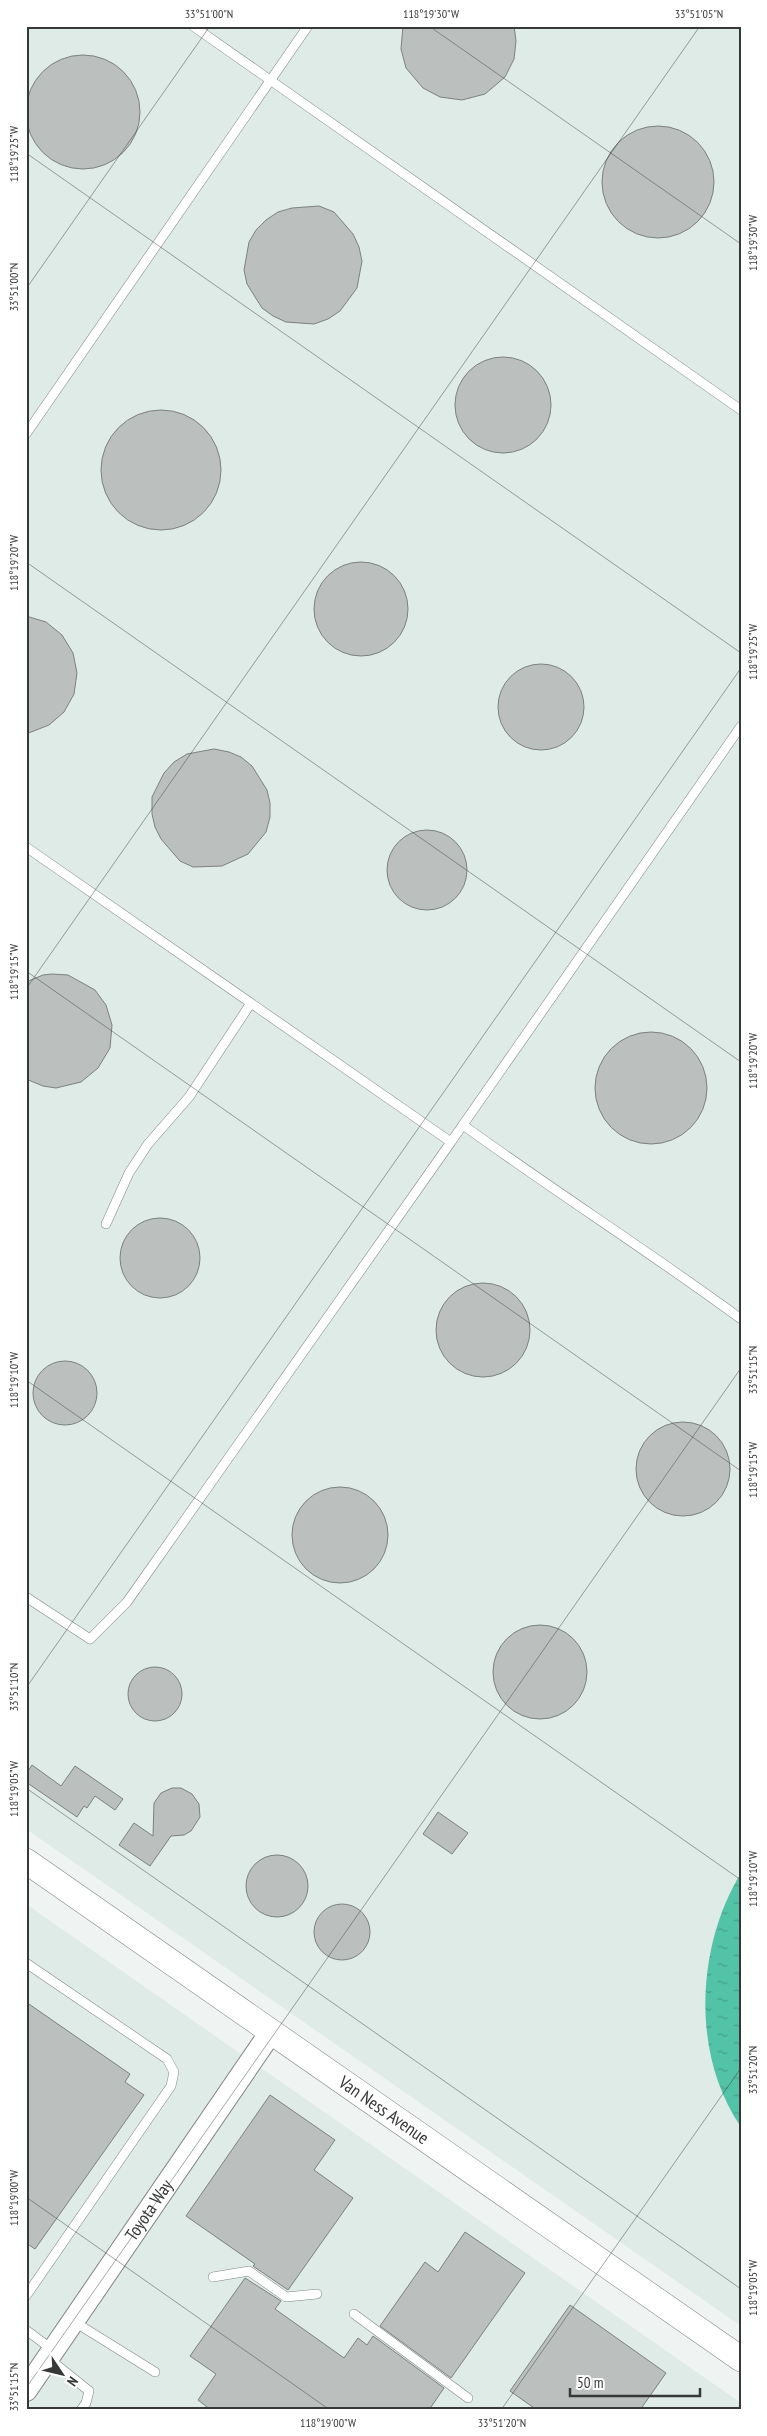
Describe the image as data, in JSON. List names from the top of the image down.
{
  "streets": {
    "main road": ["Van Ness Avenue"],
    "street": ["Toyota Way"]
  },
  "crossings": [
    ["Van Ness Avenue", "Toyota Way"]
  ],
  "scale_bar": "50 m",
  "north": "bottom right",
  "coordinates": [
    "33°51'00\"N",
    "118°19'30\"W",
    "33°51'05\"N",
    "118°19'25\"W",
    "118°19'20\"W",
    "118°19'15\"W",
    "33°51'15\"N",
    "118°19'10\"W",
    "33°51'10\"N",
    "118°19'05\"W",
    "33°51'20\"N",
    "118°19'00\"W"
  ]
}
